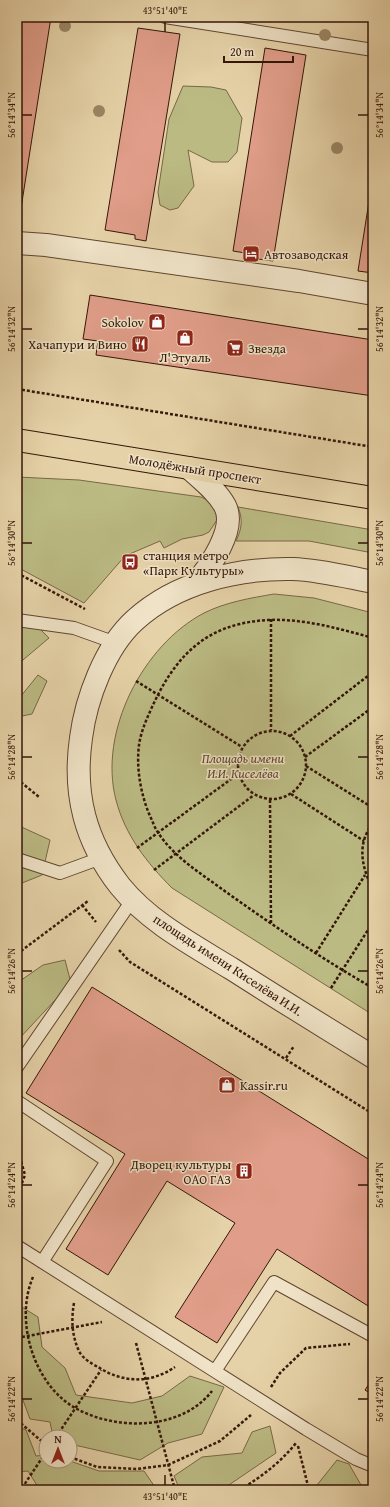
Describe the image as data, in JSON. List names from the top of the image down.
{
  "streets": {
    "main road": ["Молодёжный проспект"],
    "street": ["площадь имени Киселёва И.И."]
  },
  "parks": ["Площадь имени И.И. Киселёва"],
  "places": {
    "hotel": ["Автозаводская"],
    "shop": ["Sokolov", "Л'Этуаль", "Kassir.ru"],
    "restaurant": ["Хачапури и Вино"],
    "supermarket": ["Звезда"],
    "bus stop": ["станция метро «Парк Культуры»"],
    "building": ["Дворец культуры ОАО ГАЗ"]
  },
  "scale_bar": "20 m",
  "north": "top",
  "coordinates": [
    "43°51'40\"E",
    "56°14'34\"N",
    "56°14'32\"N",
    "56°14'30\"N",
    "56°14'28\"N",
    "56°14'26\"N",
    "56°14'24\"N",
    "56°14'22\"N"
  ]
}
